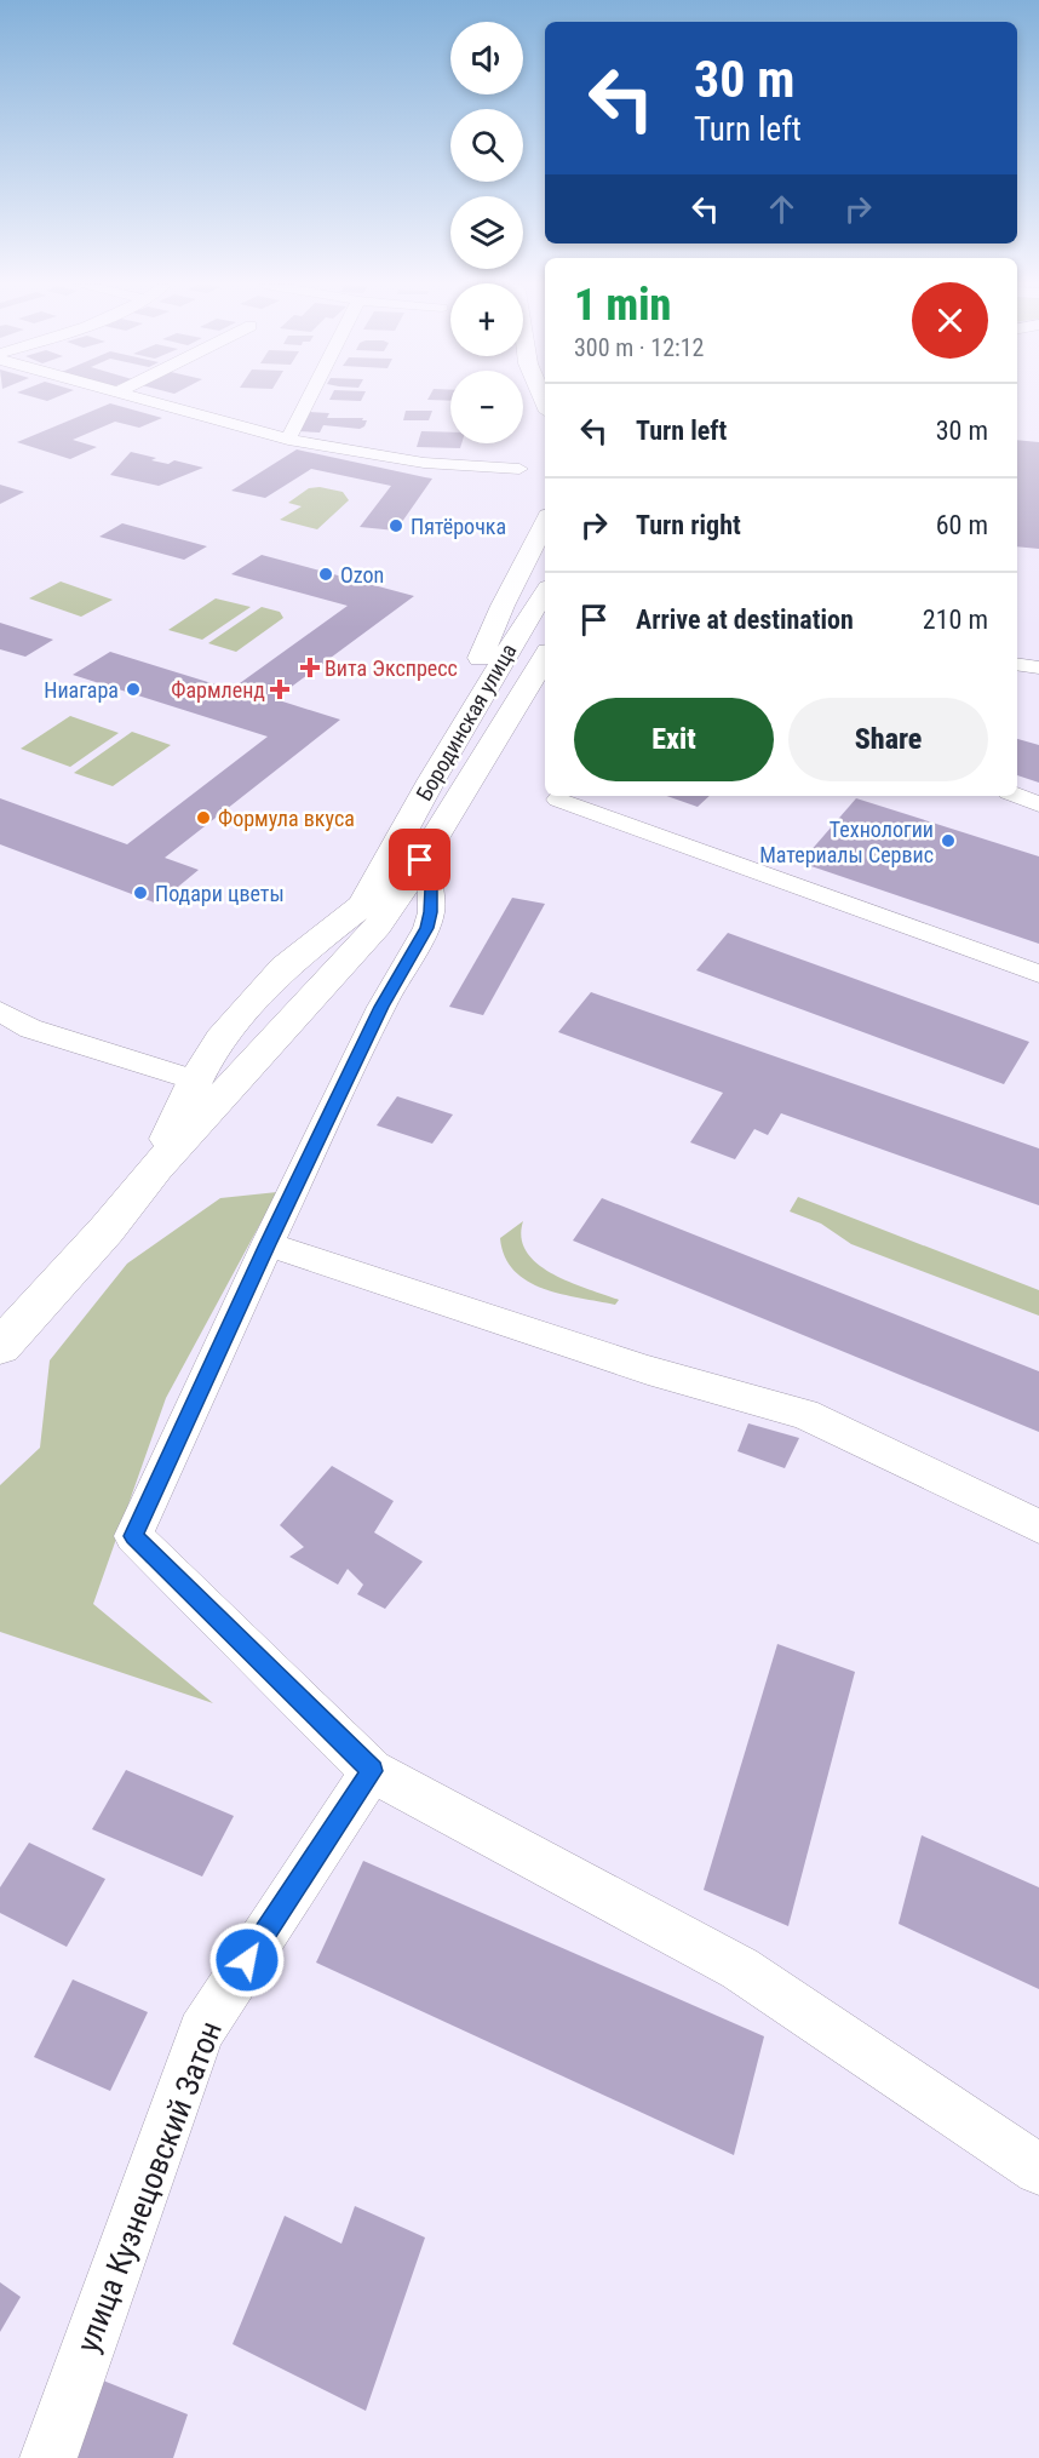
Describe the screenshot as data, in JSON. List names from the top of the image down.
{
  "streets": {
    "street": ["Бородинская улица", "улица Кузнецовский Затон"]
  },
  "places": {
    "other": [
      "Пятёрочка",
      "Ozon",
      "Ниагара",
      "Формула вкуса",
      "Технологии Материалы Сервис",
      "Подари цветы"
    ],
    "health": ["Вита Экспресс", "Фармленд"]
  },
  "page": {
    "map_buttons": ["+", "−"],
    "turn": ["30 m", "Turn left"],
    "heading": ["1 min", "300 m · 12:12"],
    "list": [
      {
        "name": "Turn left",
        "value": "30 m"
      },
      {
        "name": "Turn right",
        "value": "60 m"
      },
      {
        "name": "Arrive at destination",
        "value": "210 m"
      }
    ],
    "buttons": ["Exit", "Share"]
  }
}
